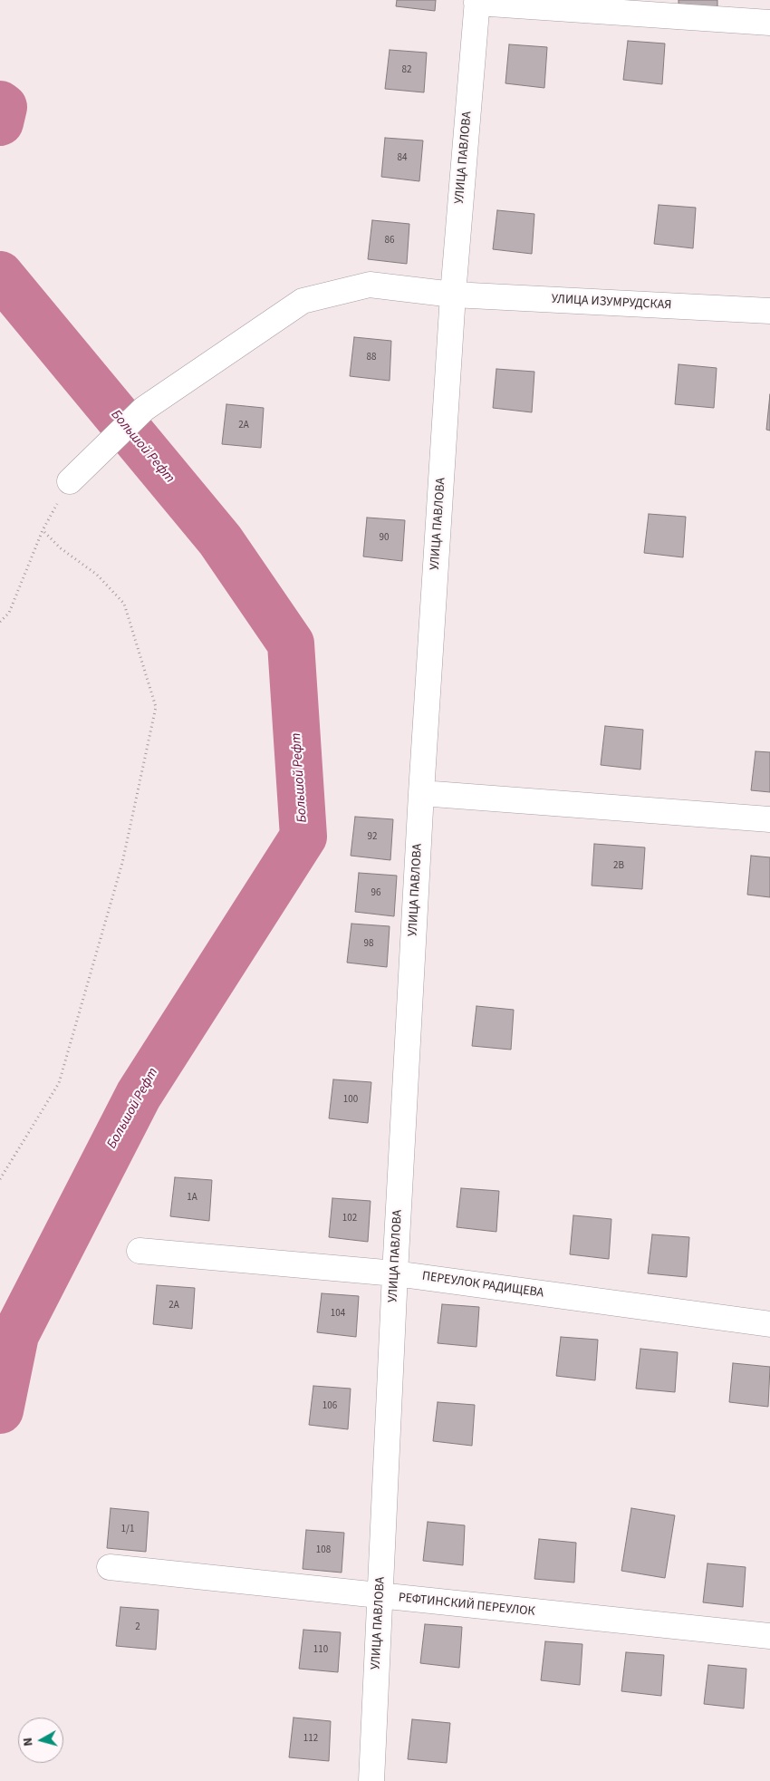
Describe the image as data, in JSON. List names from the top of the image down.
{
  "streets": {
    "street": [
      "УЛИЦА ПАВЛОВА",
      "УЛИЦА ИЗУМРУДСКАЯ",
      "ПЕРЕУЛОК РАДИЩЕВА",
      "РЕФТИНСКИЙ ПЕРЕУЛОК"
    ]
  },
  "crossings": [
    ["УЛИЦА ПАВЛОВА", "УЛИЦА ИЗУМРУДСКАЯ"],
    ["УЛИЦА ПАВЛОВА", "ПЕРЕУЛОК РАДИЩЕВА"],
    ["УЛИЦА ПАВЛОВА", "РЕФТИНСКИЙ ПЕРЕУЛОК"]
  ],
  "water": ["Большой Рефт"],
  "house_numbers": [
    "82",
    "84",
    "86",
    "88",
    "2А",
    "90",
    "92",
    "2В",
    "96",
    "98",
    "100",
    "1А",
    "102",
    "2А",
    "104",
    "106",
    "1/1",
    "108",
    "2",
    "110",
    "112"
  ],
  "north": "left"
}
